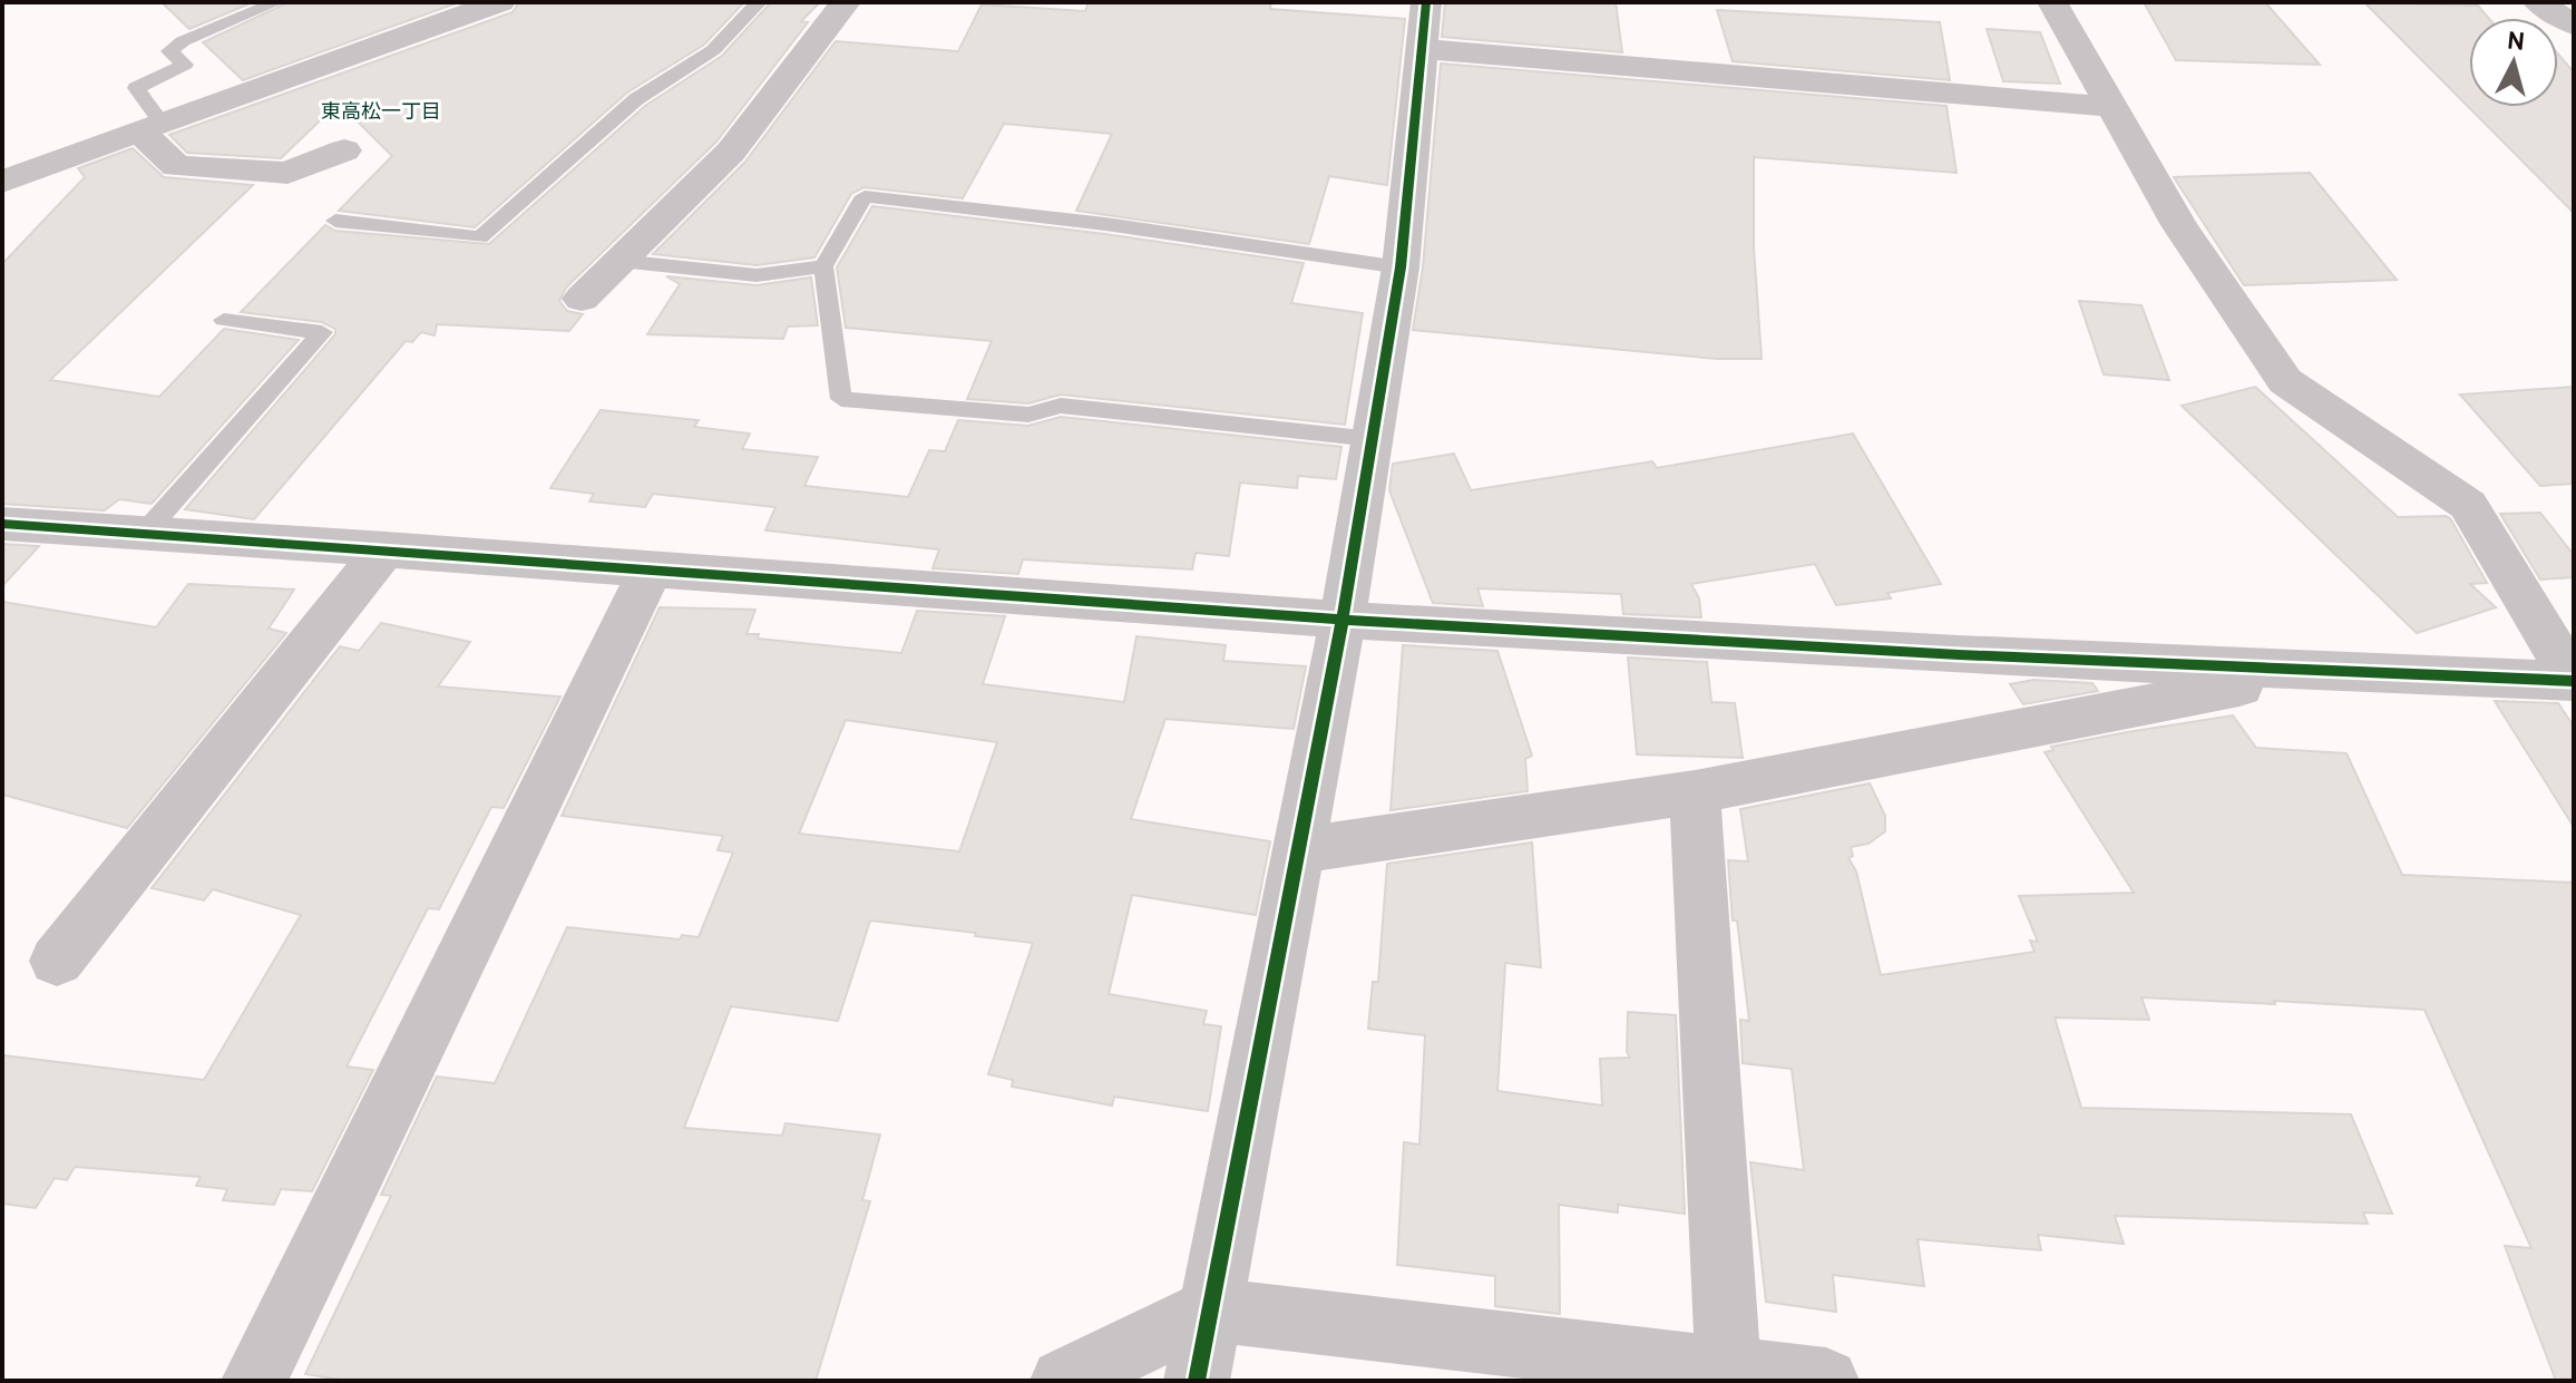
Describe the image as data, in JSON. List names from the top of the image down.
{
  "districts": ["東高松一丁目"],
  "north": "top"
}
